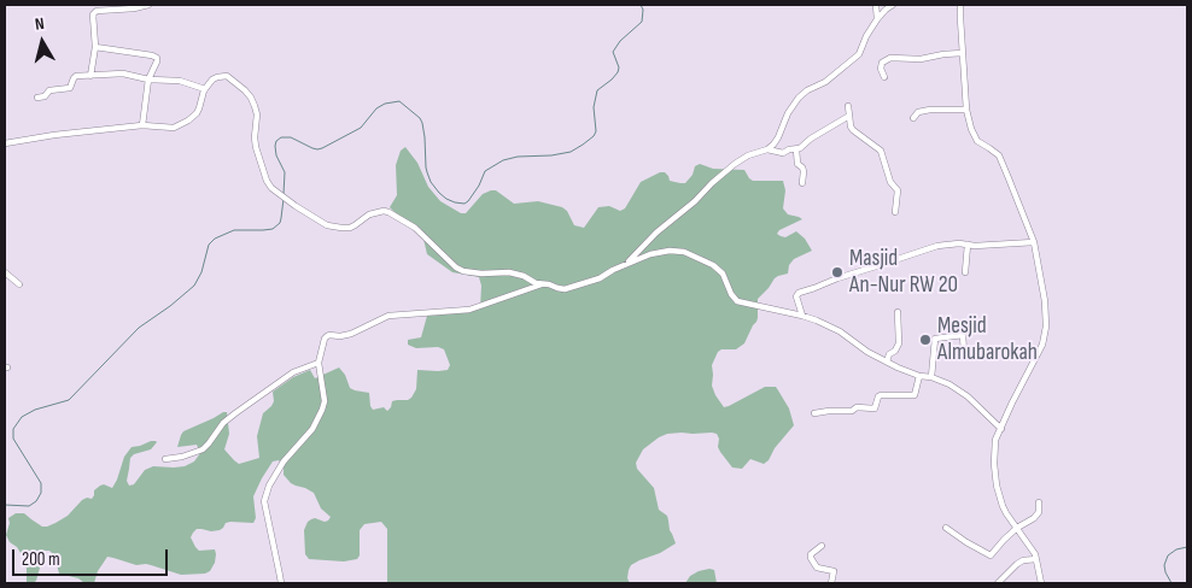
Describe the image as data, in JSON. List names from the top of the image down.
{
  "places": ["Masjid An-Nur RW 20", "Mesjid Almubarokah"],
  "scale_bar": "200 m",
  "north": "top"
}
